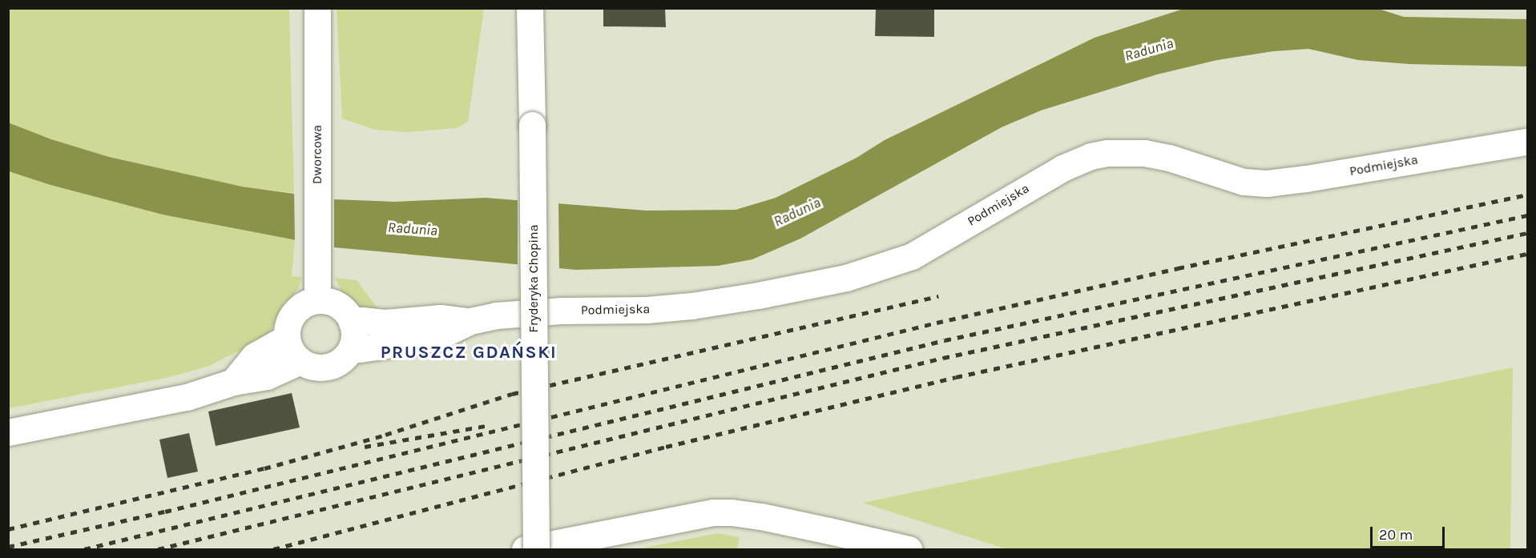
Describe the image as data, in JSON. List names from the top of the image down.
{
  "streets": {
    "street": ["Dworcowa", "Podmiejska", "Fryderyka Chopina"]
  },
  "crossings": [
    ["Dworcowa", "Podmiejska"]
  ],
  "districts": ["PRUSZCZ GDAŃSKI"],
  "water": ["Radunia"],
  "scale_bar": "20 m"
}
